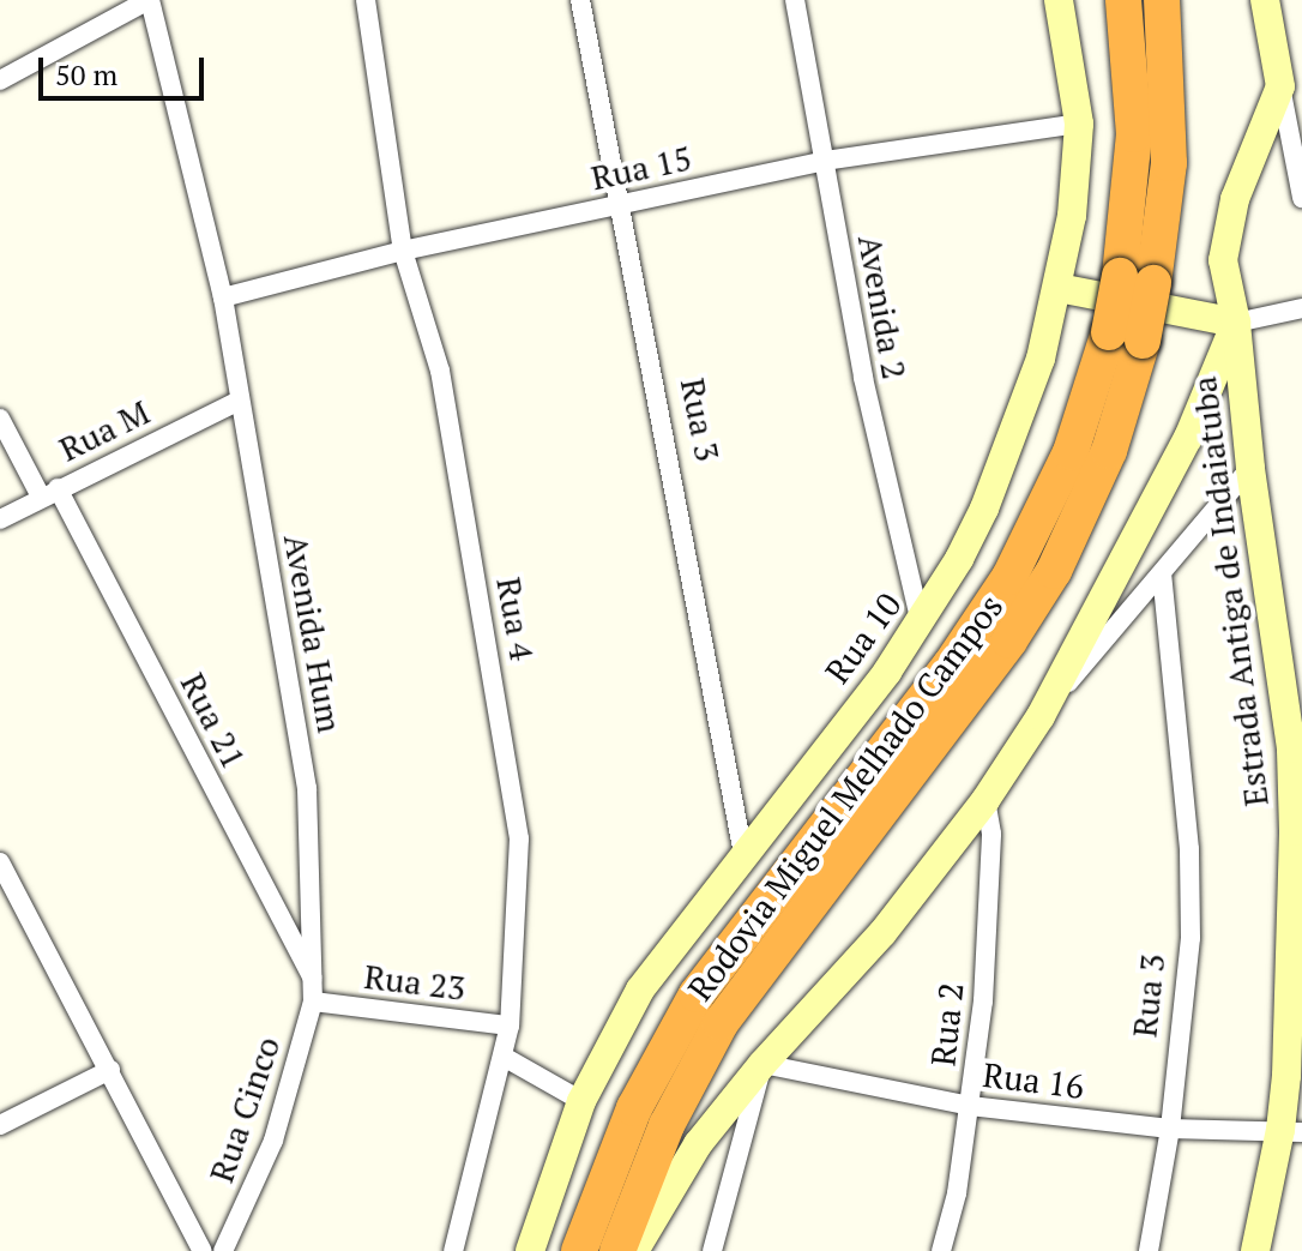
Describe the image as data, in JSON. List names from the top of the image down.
{
  "streets": {
    "highway": ["Rodovia Miguel Melhado Campos"],
    "main road": ["Estrada Antiga de Indaiatuba", "Rua 10"],
    "street": [
      "Rua 15",
      "Avenida 2",
      "Rua 3",
      "Rua M",
      "Rua 4",
      "Avenida Hum",
      "Rua 21",
      "Rua 23",
      "Rua 2",
      "Rua 16",
      "Rua Cinco"
    ]
  },
  "crossings": [
    ["Rua 15", "Avenida 2"],
    ["Rua 15", "Rua 3"],
    ["Rua 15", "Rua 4"],
    ["Rua 15", "Avenida Hum"],
    ["Rua 15", "Rua 10"],
    ["Avenida 2", "Rua 10"],
    ["Rua 3", "Rua 10"],
    ["Rua 3", "Rua 16"],
    ["Rua M", "Avenida Hum"],
    ["Rua M", "Rua 21"],
    ["Estrada Antiga de Indaiatuba", "Rua 16"],
    ["Rua 4", "Rua 23"],
    ["Avenida Hum", "Rua 21"],
    ["Avenida Hum", "Rua 23"],
    ["Avenida Hum", "Rua Cinco"],
    ["Rua 21", "Rua 23"],
    ["Rua 21", "Rua Cinco"],
    ["Rua 23", "Rua Cinco"],
    ["Rua 2", "Rua 16"]
  ],
  "scale_bar": "50 m"
}
